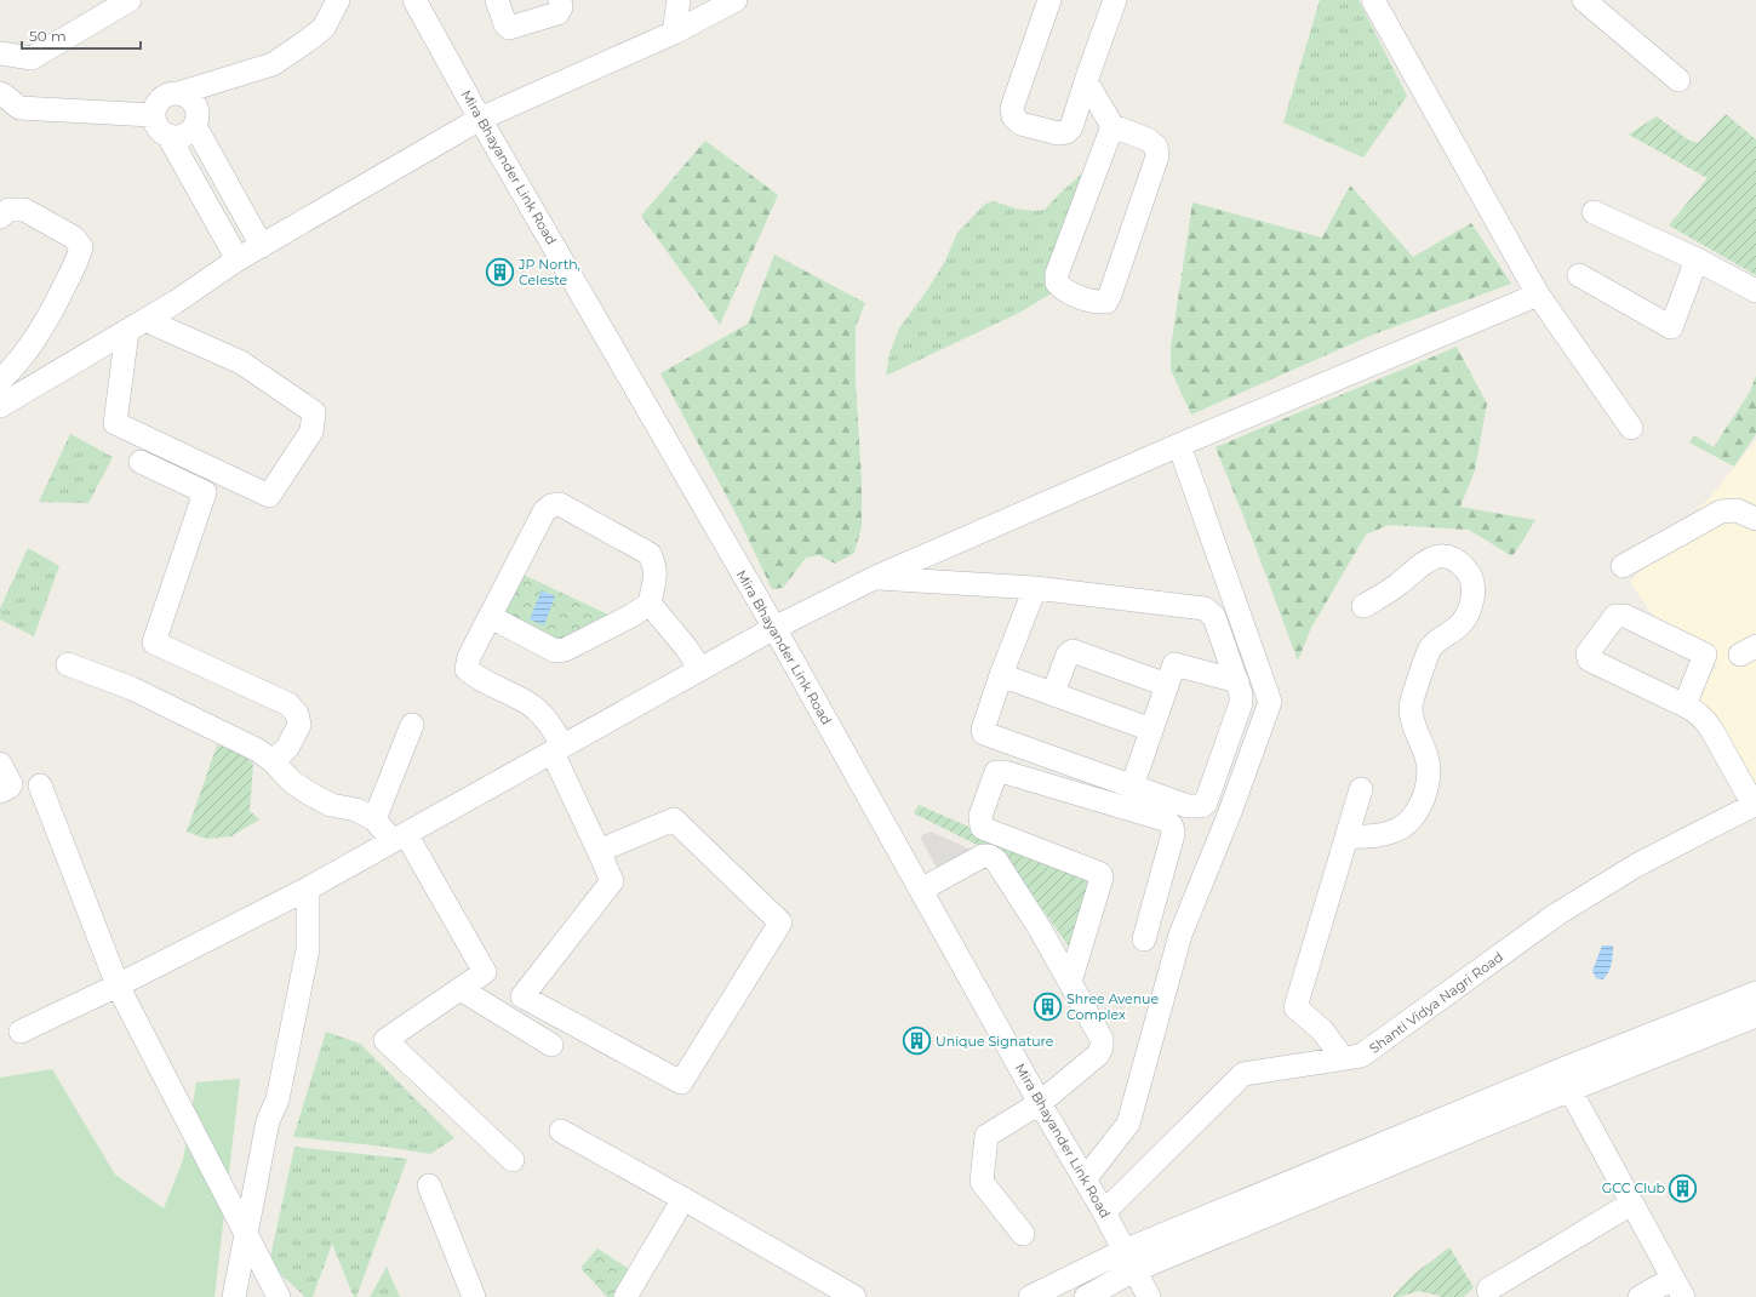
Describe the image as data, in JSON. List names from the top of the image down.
{
  "streets": {
    "street": ["Mira Bhayander Link Road", "Shanti Vidya Nagri Road"]
  },
  "crossings": [
    ["Mira Bhayander Link Road", "Shanti Vidya Nagri Road"]
  ],
  "places": {
    "building": [
      "JP North, Celeste",
      "Shree Avenue Complex",
      "Unique Signature",
      "GCC Club"
    ]
  },
  "scale_bar": "50 m"
}
